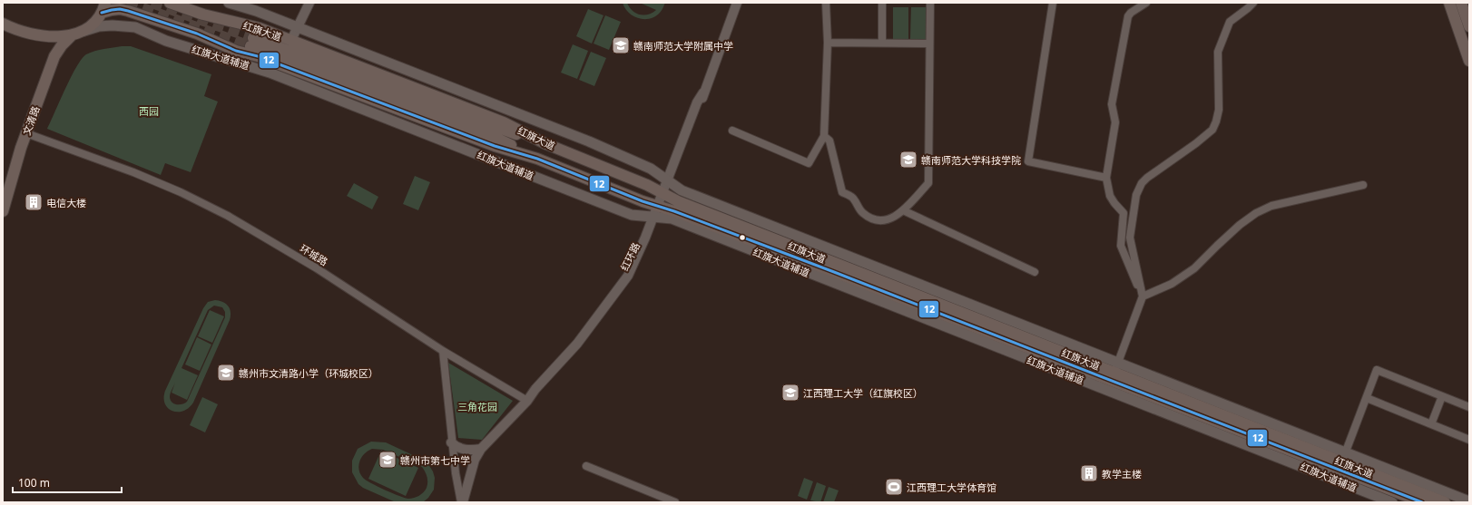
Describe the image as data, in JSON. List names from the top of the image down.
{
  "streets": {
    "main road": ["红旗大道", "红旗大道辅道", "文清路"],
    "street": ["环城路", "红环路"]
  },
  "crossings": [
    ["红旗大道", "红旗大道辅道"],
    ["红旗大道", "红环路"],
    ["红旗大道辅道", "红环路"],
    ["文清路", "环城路"],
    ["环城路", "红环路"]
  ],
  "parks": ["西园", "三角花园"],
  "places": {
    "school or university": [
      "赣南师范大学附属中学",
      "赣南师范大学科技学院",
      "赣州市文清路小学（环城校区）",
      "江西理工大学（红旗校区）",
      "赣州市第七中学"
    ],
    "building": ["电信大楼", "教学主楼"],
    "sports": ["江西理工大学体育馆"]
  },
  "lines": ["transit line 12"],
  "scale_bar": "100 m"
}
